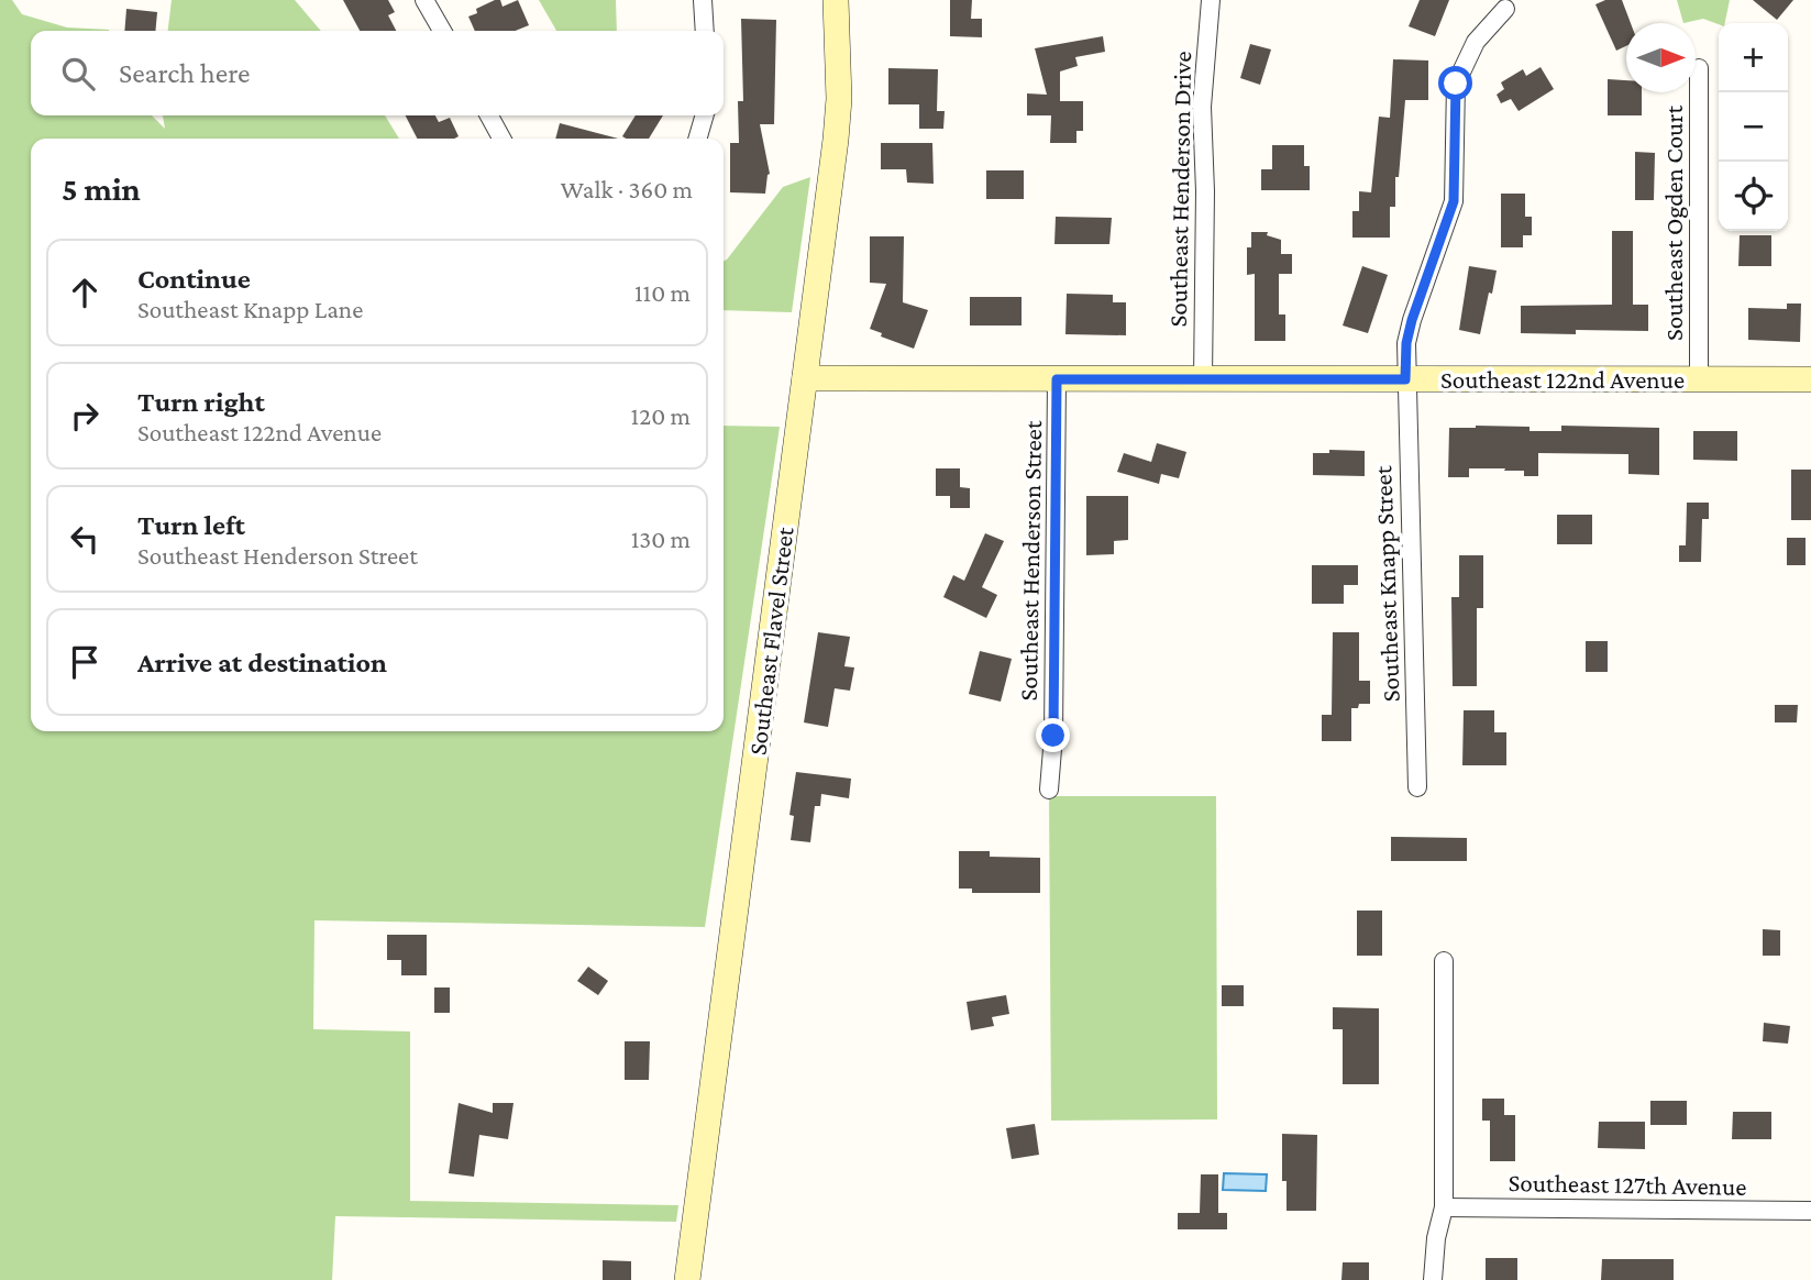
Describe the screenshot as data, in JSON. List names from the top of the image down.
{
  "streets": {
    "street": [
      "Southeast Henderson Drive",
      "Southeast Ogden Court",
      "Southeast 122nd Avenue",
      "Southeast Henderson Street",
      "Southeast Knapp Street",
      "Southeast Flavel Street",
      "Southeast 127th Avenue"
    ]
  },
  "crossings": [
    ["Southeast Henderson Drive", "Southeast 122nd Avenue"],
    ["Southeast Ogden Court", "Southeast 122nd Avenue"],
    ["Southeast 122nd Avenue", "Southeast Henderson Street"],
    ["Southeast 122nd Avenue", "Southeast Knapp Street"],
    ["Southeast 122nd Avenue", "Southeast Flavel Street"]
  ],
  "north": "right",
  "page": {
    "map_buttons": ["+", "−"],
    "search": "Search here",
    "heading": ["5 min", "Walk · 360 m"],
    "list": [
      ["Continue", "Southeast Knapp Lane", "110 m"],
      ["Turn right", "Southeast 122nd Avenue", "120 m"],
      ["Turn left", "Southeast Henderson Street", "130 m"],
      "Arrive at destination"
    ]
  }
}
